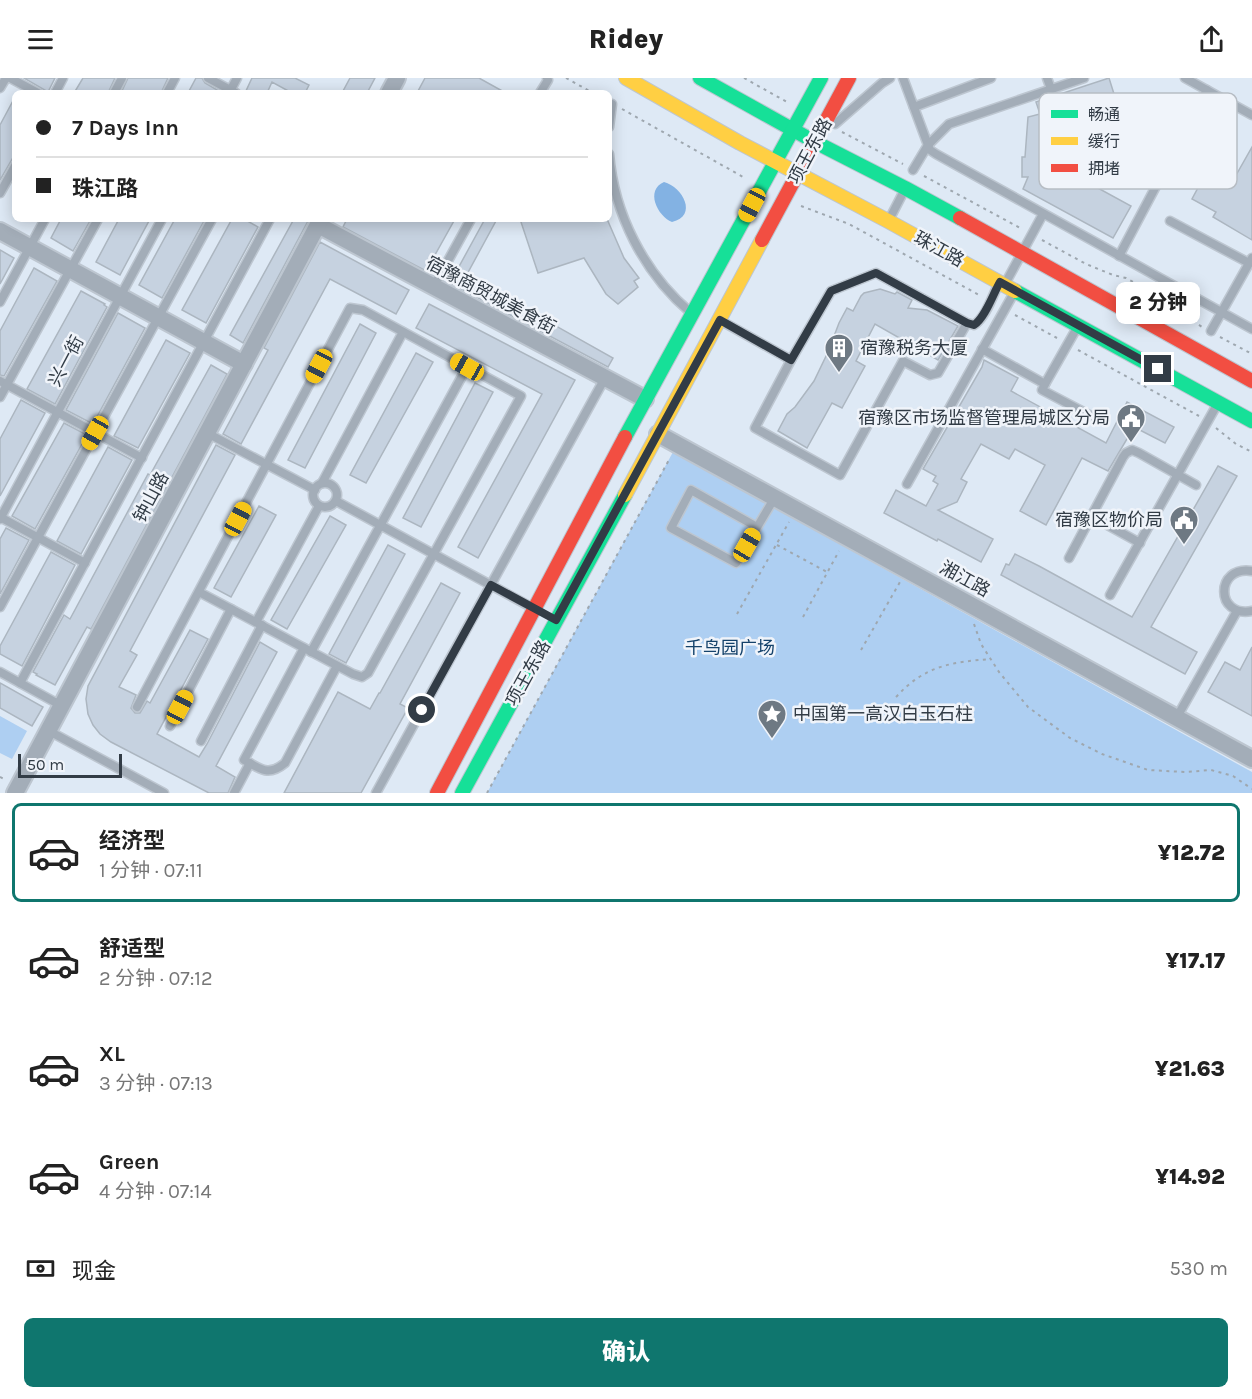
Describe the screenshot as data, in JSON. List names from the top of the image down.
{
  "streets": {
    "main road": ["项王东路", "珠江路"],
    "street": ["宿豫商贸城美食街", "钟山路", "湘江路"],
    "lane": ["兴一街"]
  },
  "crossings": [
    ["项王东路", "珠江路"],
    ["项王东路", "宿豫商贸城美食街"],
    ["项王东路", "湘江路"],
    ["宿豫商贸城美食街", "钟山路"]
  ],
  "parks": ["千鸟园广场"],
  "places": {
    "building": ["宿豫税务大厦"],
    "public building": ["宿豫区市场监督管理局城区分局", "宿豫区物价局"],
    "place": ["中国第一高汉白玉石柱"]
  },
  "legend": ["畅通", "缓行", "拥堵"],
  "scale_bar": "50 m",
  "page": {
    "header": "Ridey",
    "banner": ["7 Days Inn", "珠江路"],
    "bubble": "2 分钟",
    "scale": "50 m",
    "list": [
      {
        "name": "经济型",
        "note": "1 分钟 · 07:11",
        "value": "¥12.72"
      },
      {
        "name": "舒适型",
        "note": "2 分钟 · 07:12",
        "value": "¥17.17"
      },
      {
        "name": "XL",
        "note": "3 分钟 · 07:13",
        "value": "¥21.63"
      },
      {
        "name": "Green",
        "note": "4 分钟 · 07:14",
        "value": "¥14.92"
      }
    ],
    "pay": ["现金", "530 m"],
    "buttons": "确认"
  }
}
